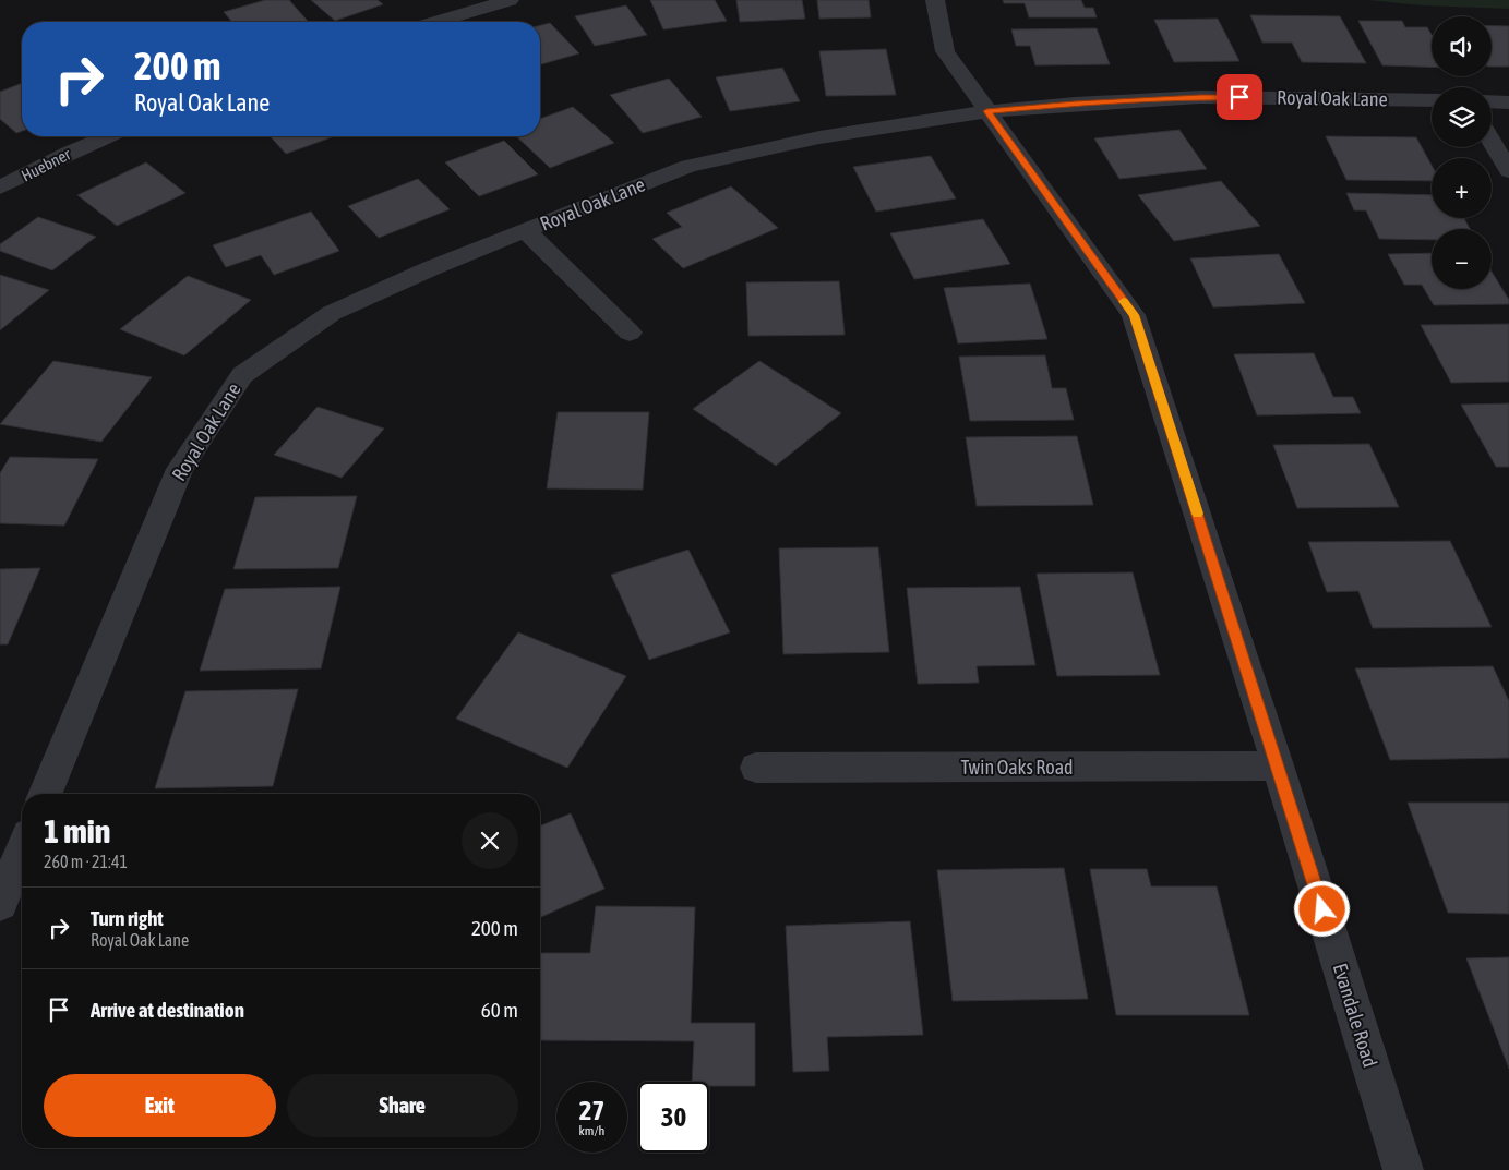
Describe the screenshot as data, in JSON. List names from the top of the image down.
{
  "streets": {
    "street": [
      "Royal Oak Lane",
      "Huebner",
      "Twin Oaks Road",
      "Evandale Road"
    ]
  },
  "crossings": [
    ["Royal Oak Lane", "Evandale Road"],
    ["Twin Oaks Road", "Evandale Road"]
  ],
  "page": {
    "map_buttons": ["+", "−"],
    "turn": ["200 m", "Royal Oak Lane"],
    "heading": ["1 min", "260 m · 21:41"],
    "list": [
      {
        "name": "Turn right",
        "note": "Royal Oak Lane",
        "value": "200 m"
      },
      {
        "name": "Arrive at destination",
        "value": "60 m"
      }
    ],
    "buttons": ["Exit", "Share"],
    "speed": "27 km/h",
    "limit": "30"
  }
}
